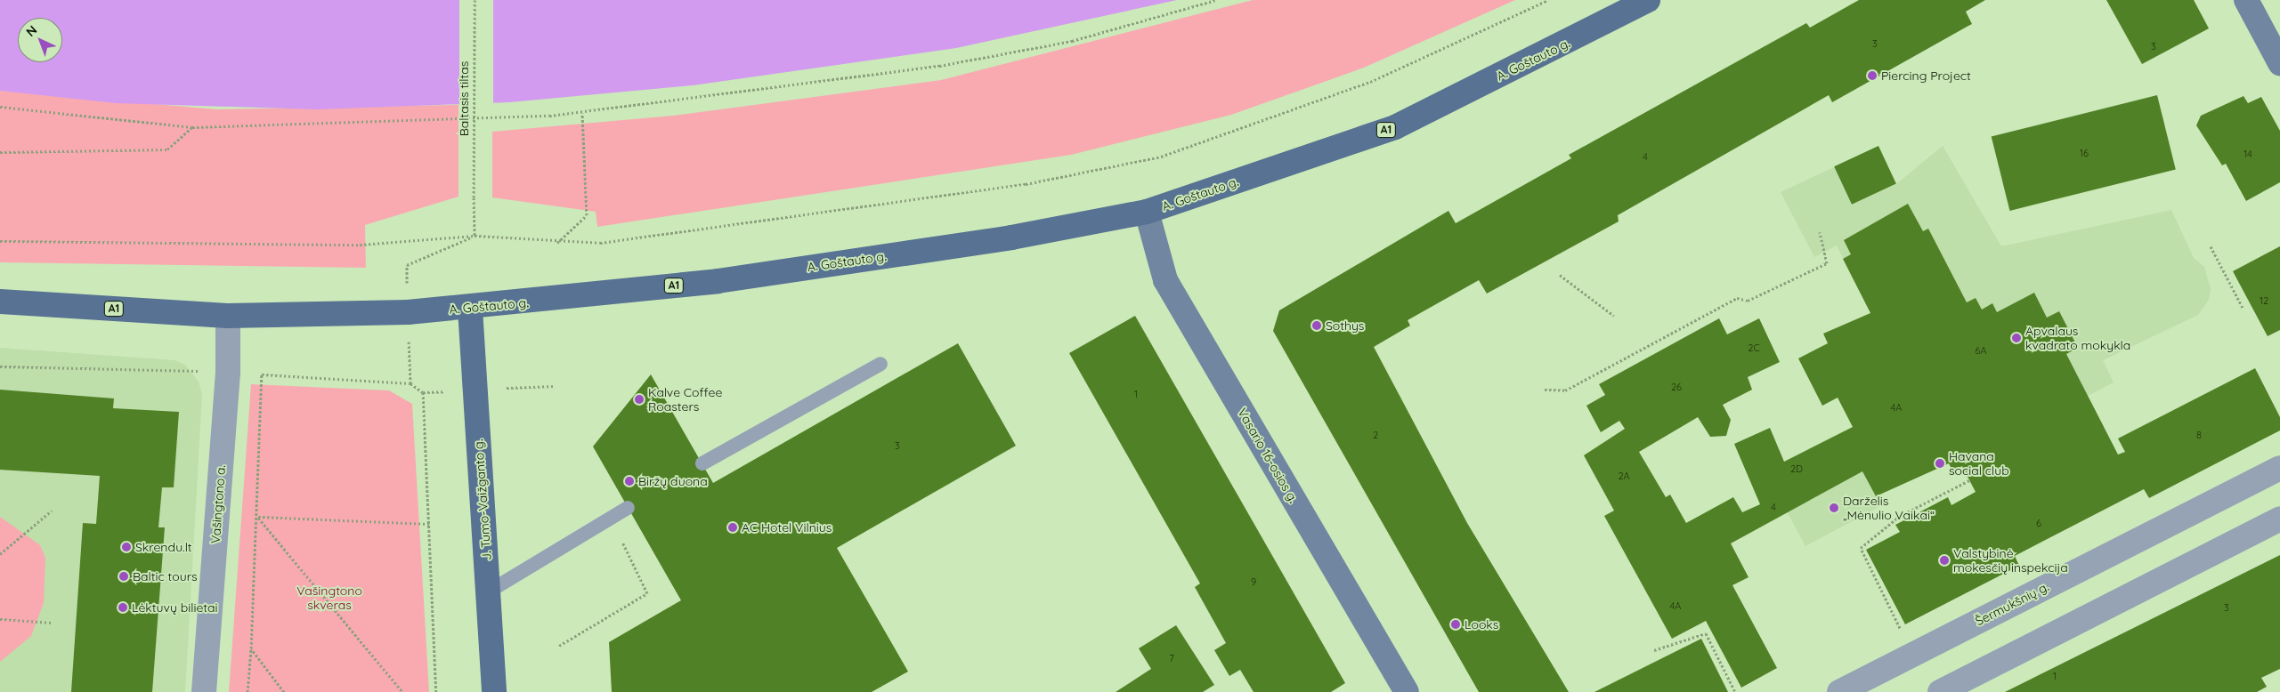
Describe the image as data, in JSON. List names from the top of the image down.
{
  "streets": {
    "main road": [
      "A. Goštauto g.",
      "A1",
      "Vasario 16-osios g.",
      "J. Tumo-Vaižganto g."
    ],
    "street": ["Vašingtono a.", "Šermukšnių g."],
    "path": ["Baltasis tiltas"]
  },
  "crossings": [
    ["A. Goštauto g.", "Vasario 16-osios g."],
    ["A. Goštauto g.", "J. Tumo-Vaižganto g."],
    ["A. Goštauto g.", "Vašingtono a."]
  ],
  "parks": ["Vašingtono skveras"],
  "places": [
    "Piercing Project",
    "Sothys",
    "Apvalaus kvadrato mokykla",
    "Kalve Coffee Roasters",
    "Havana social club",
    "Biržų duona",
    "Darželis „Mėnulio Vaikai“",
    "AC Hotel Vilnius",
    "Skrendu.lt",
    "Valstybinė mokesčių inspekcija",
    "Baltic tours",
    "Lėktuvų bilietai",
    "Looks"
  ],
  "house_numbers": [
    "3",
    "3",
    "16",
    "14",
    "4",
    "12",
    "2C",
    "6A",
    "26",
    "1",
    "4A",
    "2",
    "8",
    "3",
    "2D",
    "2A",
    "4",
    "6",
    "9",
    "4A",
    "3",
    "7",
    "1"
  ],
  "north": "top left"
}
